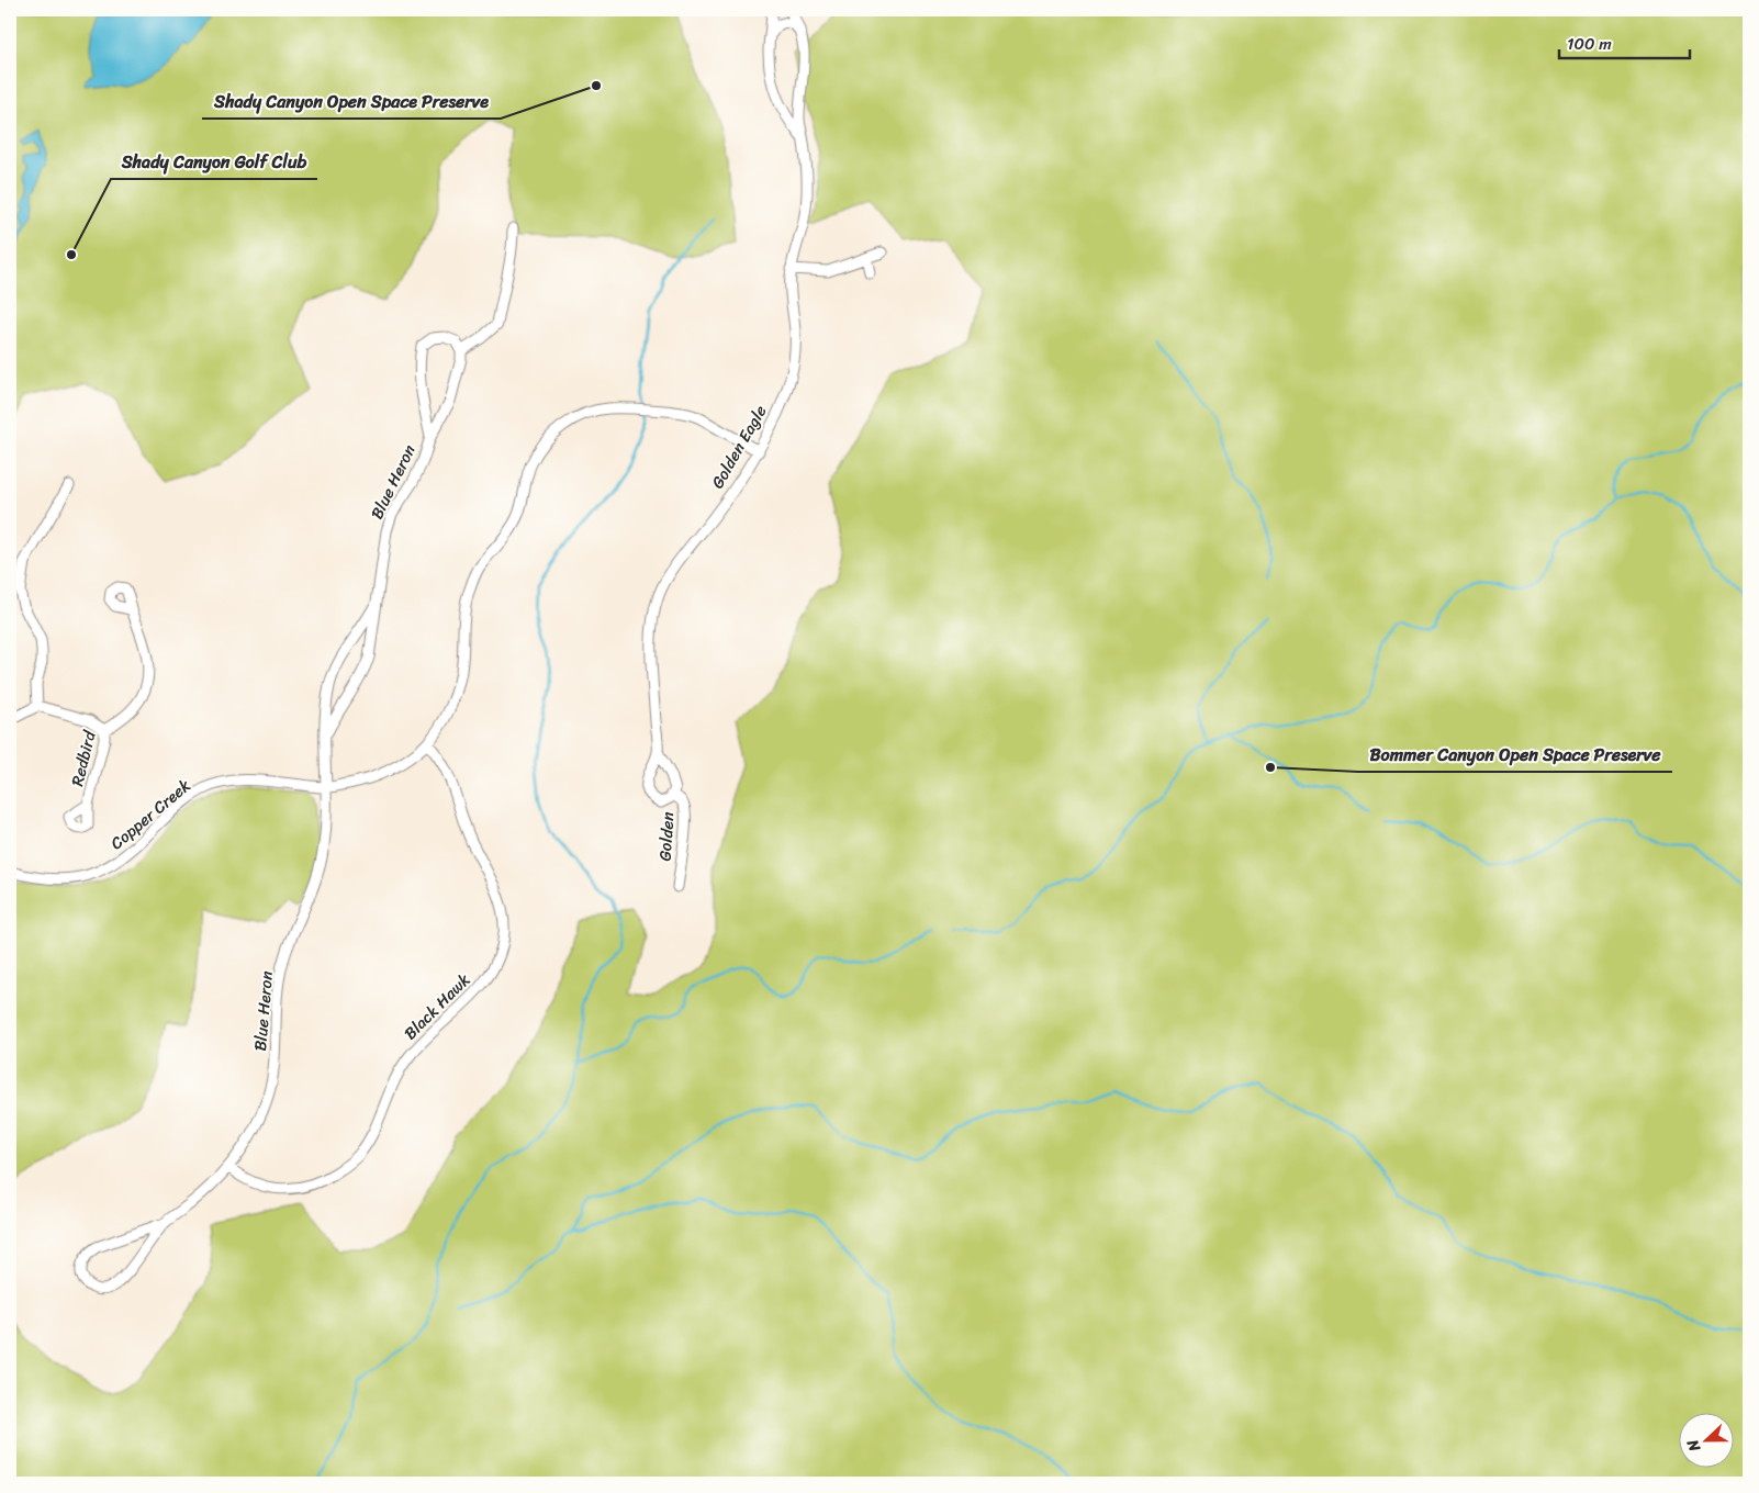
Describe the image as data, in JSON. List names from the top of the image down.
{
  "streets": {
    "street": [
      "Golden Eagle",
      "Blue Heron",
      "Redbird",
      "Copper Creek",
      "Golden",
      "Black Hawk"
    ]
  },
  "crossings": [
    ["Golden Eagle", "Copper Creek"],
    ["Golden Eagle", "Golden"],
    ["Blue Heron", "Copper Creek"],
    ["Blue Heron", "Black Hawk"],
    ["Copper Creek", "Black Hawk"]
  ],
  "places": ["Shady Canyon Open Space Preserve", "Shady Canyon Golf Club", "Bommer Canyon Open Space Preserve"],
  "scale_bar": "100 m",
  "north": "left"
}
